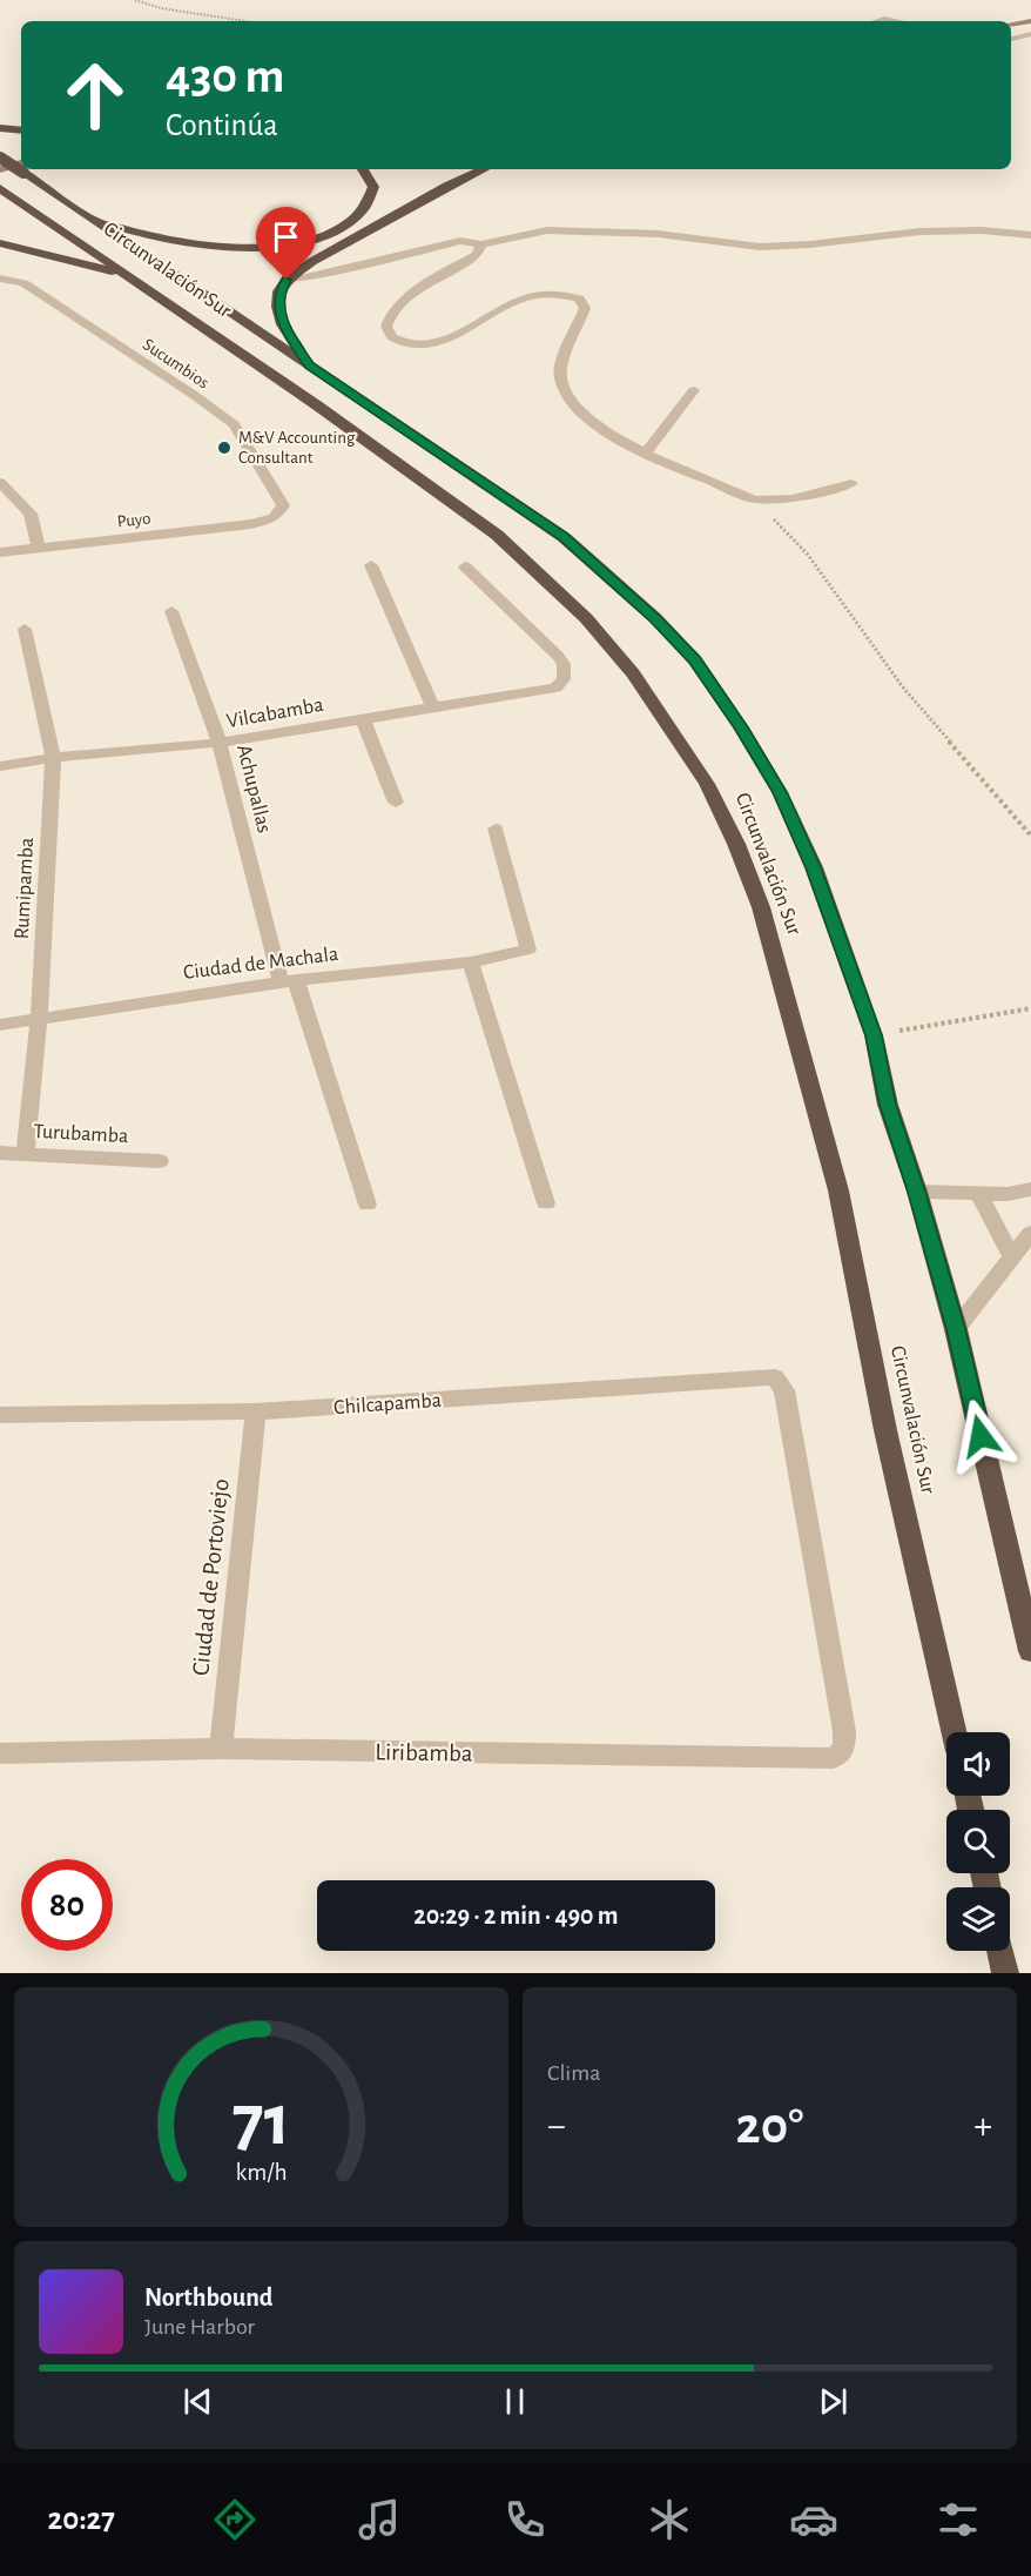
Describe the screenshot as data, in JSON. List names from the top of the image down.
{
  "streets": {
    "highway": ["Circunvalación Sur"],
    "street": [
      "Sucumbios",
      "Puyo",
      "Vilcabamba",
      "Achupallas",
      "Rumipamba",
      "Ciudad de Machala",
      "Turubamba",
      "Chilcapamba",
      "Ciudad de Portoviejo",
      "Liribamba"
    ]
  },
  "crossings": [
    ["Sucumbios", "Puyo"],
    ["Vilcabamba", "Achupallas"],
    ["Vilcabamba", "Rumipamba"],
    ["Achupallas", "Ciudad de Machala"],
    ["Rumipamba", "Ciudad de Machala"],
    ["Rumipamba", "Turubamba"],
    ["Chilcapamba", "Ciudad de Portoviejo"],
    ["Chilcapamba", "Liribamba"],
    ["Ciudad de Portoviejo", "Liribamba"]
  ],
  "places": ["M&V Accounting Consultant"],
  "page": {
    "turn": ["430 m", "Continúa"],
    "limit": "80",
    "trip": "20:29 · 2 min · 490 m",
    "tile": "Clima",
    "heat": ["−", "20°", "+"],
    "song": ["Northbound", "June Harbor"],
    "tabs": "20:27",
    "gauge": ["71", "km/h"]
  }
}
